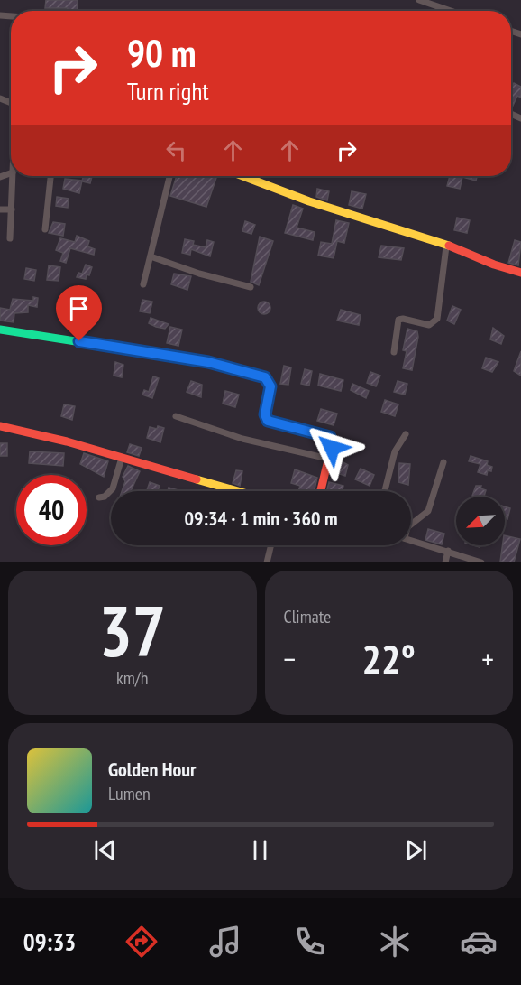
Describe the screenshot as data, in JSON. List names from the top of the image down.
{
  "north": "bottom left",
  "page": {
    "turn": ["90 m", "Turn right"],
    "limit": "40",
    "trip": "09:34 · 1 min · 360 m",
    "tile": [
      ["37", "km/h"],
      "Climate"
    ],
    "heat": ["−", "22°", "+"],
    "song": ["Golden Hour", "Lumen"],
    "tabs": "09:33"
  }
}
